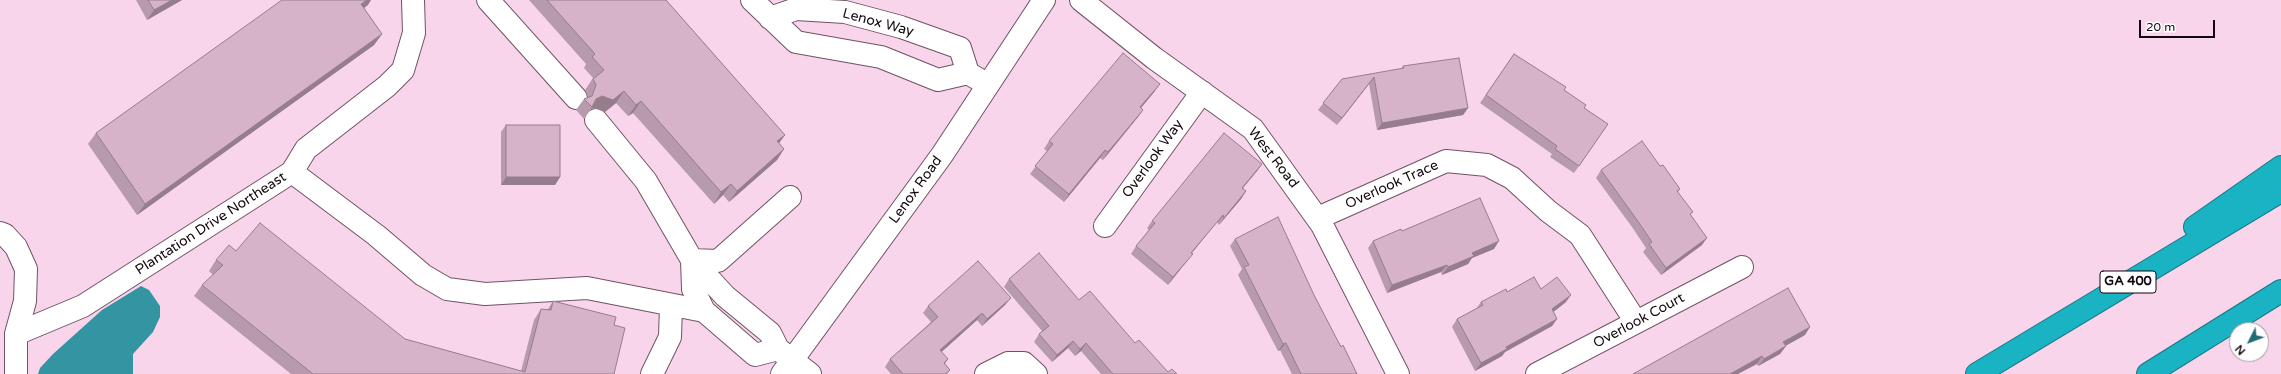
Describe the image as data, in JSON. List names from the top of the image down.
{
  "streets": {
    "highway": ["GA 400"],
    "street": [
      "Lenox Way",
      "West Road",
      "Overlook Way",
      "Overlook Trace",
      "Lenox Road",
      "Plantation Drive Northeast",
      "Overlook Court"
    ]
  },
  "crossings": [
    ["West Road", "Overlook Way"],
    ["West Road", "Overlook Trace"],
    ["Overlook Trace", "Overlook Court"]
  ],
  "scale_bar": "20 m",
  "north": "bottom left"
}
